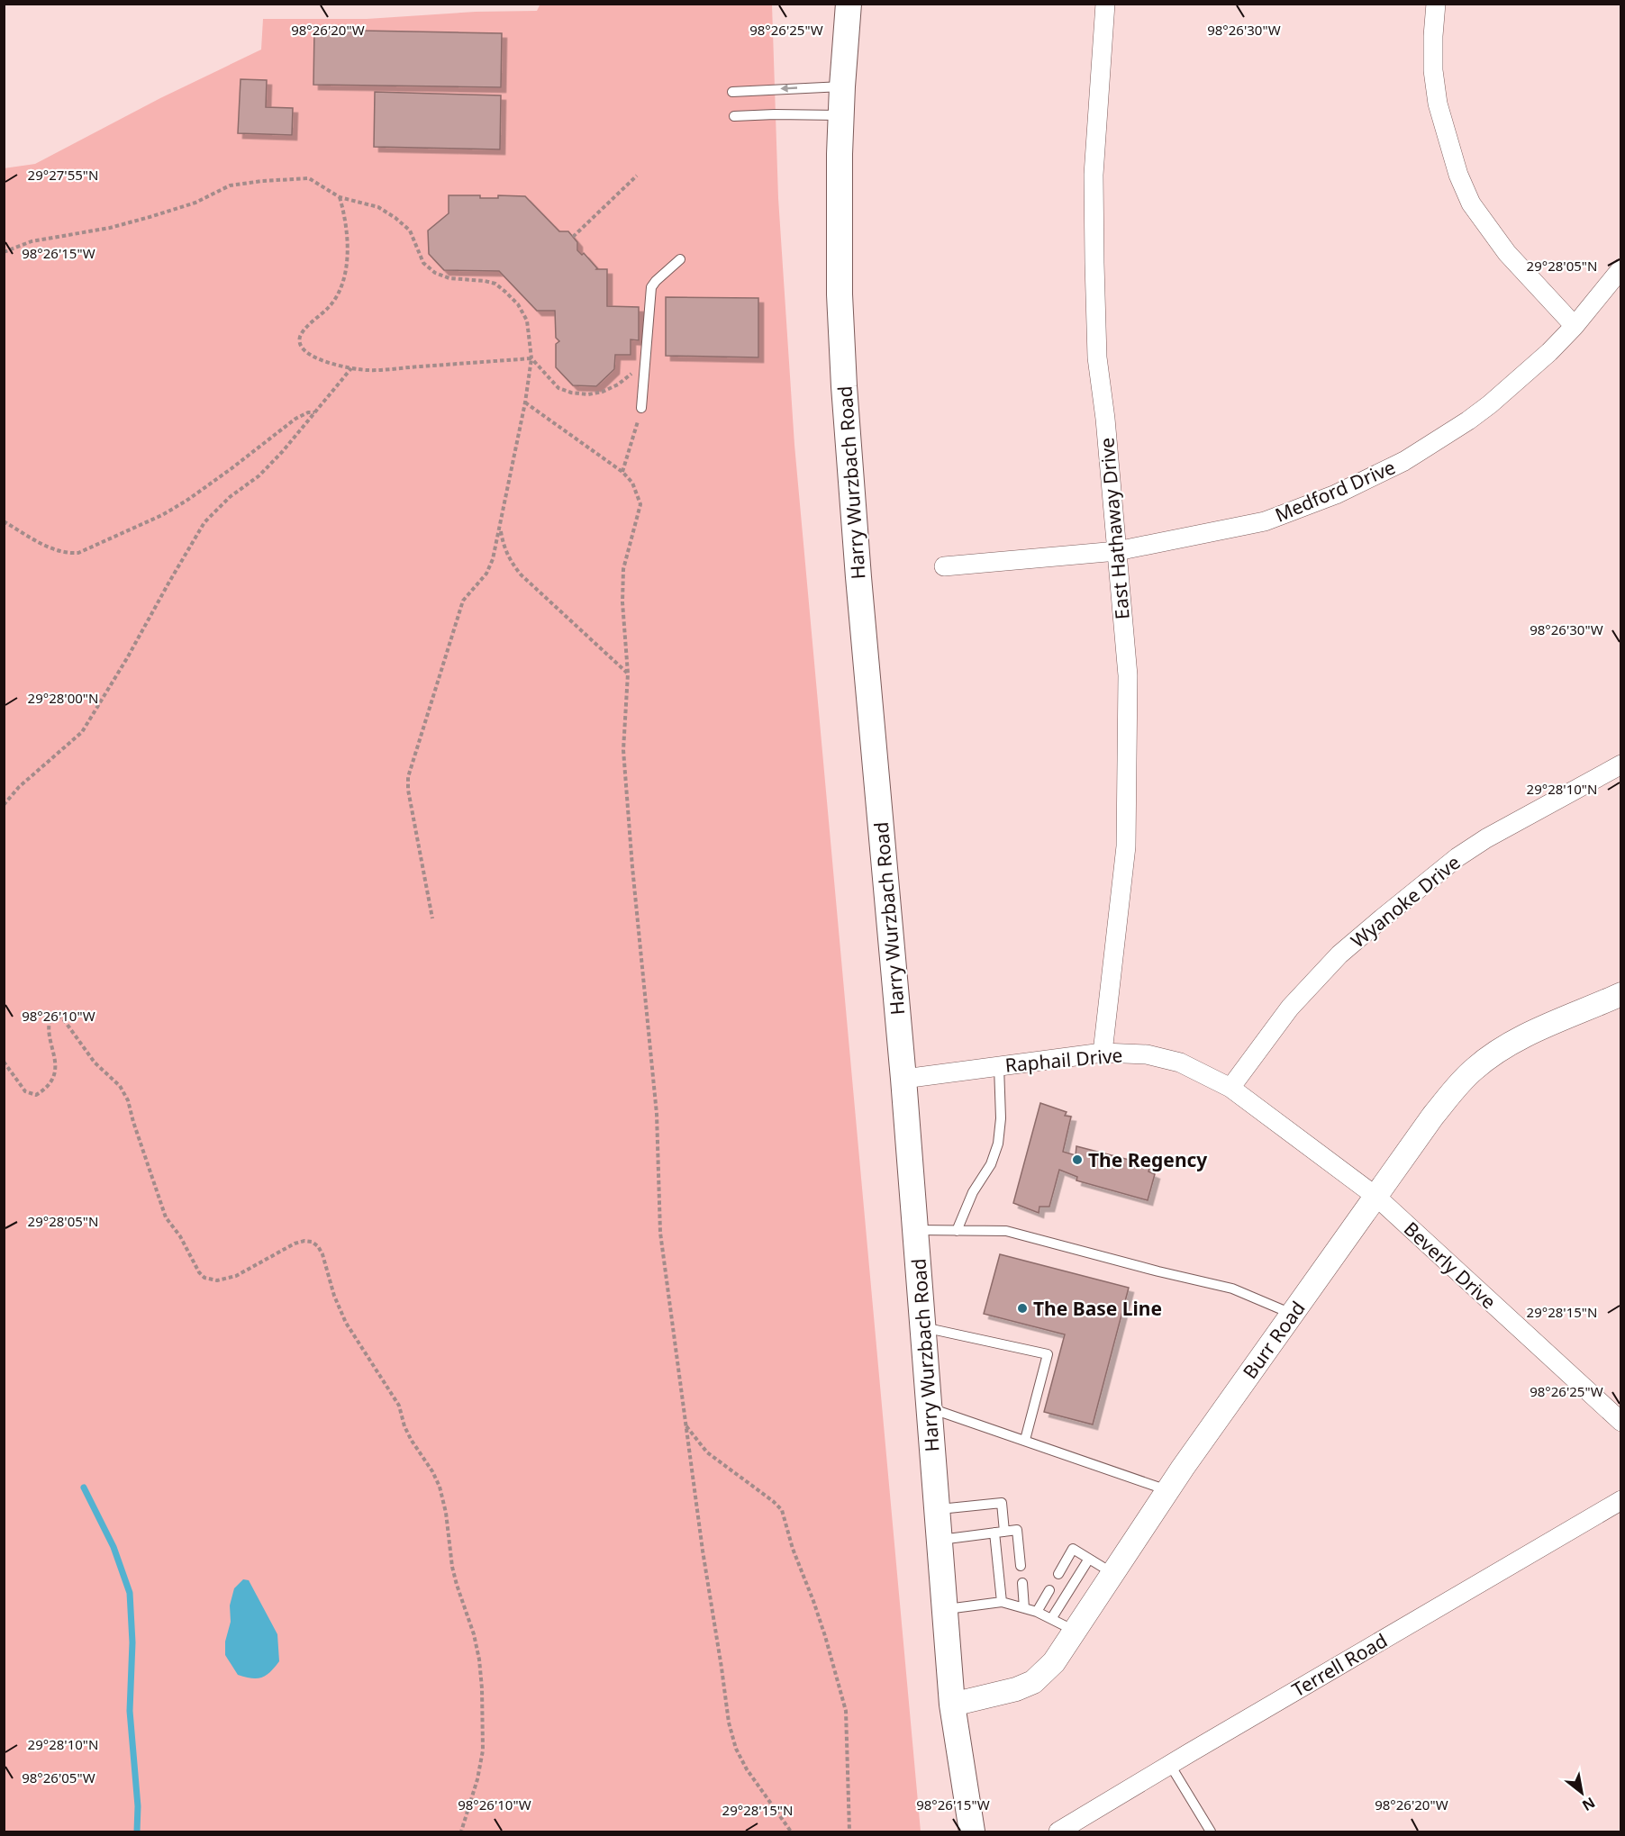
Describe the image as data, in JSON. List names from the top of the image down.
{
  "streets": {
    "main road": ["Harry Wurzbach Road"],
    "street": [
      "Medford Drive",
      "East Hathaway Drive",
      "Wyanoke Drive",
      "Raphail Drive",
      "Beverly Drive",
      "Burr Road",
      "Terrell Road"
    ]
  },
  "crossings": [
    ["Harry Wurzbach Road", "Raphail Drive"],
    ["Harry Wurzbach Road", "Burr Road"],
    ["Medford Drive", "East Hathaway Drive"],
    ["East Hathaway Drive", "Raphail Drive"],
    ["Wyanoke Drive", "Raphail Drive"],
    ["Raphail Drive", "Beverly Drive"],
    ["Raphail Drive", "Burr Road"],
    ["Beverly Drive", "Burr Road"]
  ],
  "places": ["The Regency", "The Base Line"],
  "north": "bottom right",
  "coordinates": [
    "98°26'20\"W",
    "98°26'25\"W",
    "98°26'30\"W",
    "29°27'55\"N",
    "98°26'15\"W",
    "29°28'05\"N",
    "29°28'00\"N",
    "29°28'10\"N",
    "98°26'10\"W",
    "29°28'15\"N",
    "98°26'05\"W"
  ]
}
